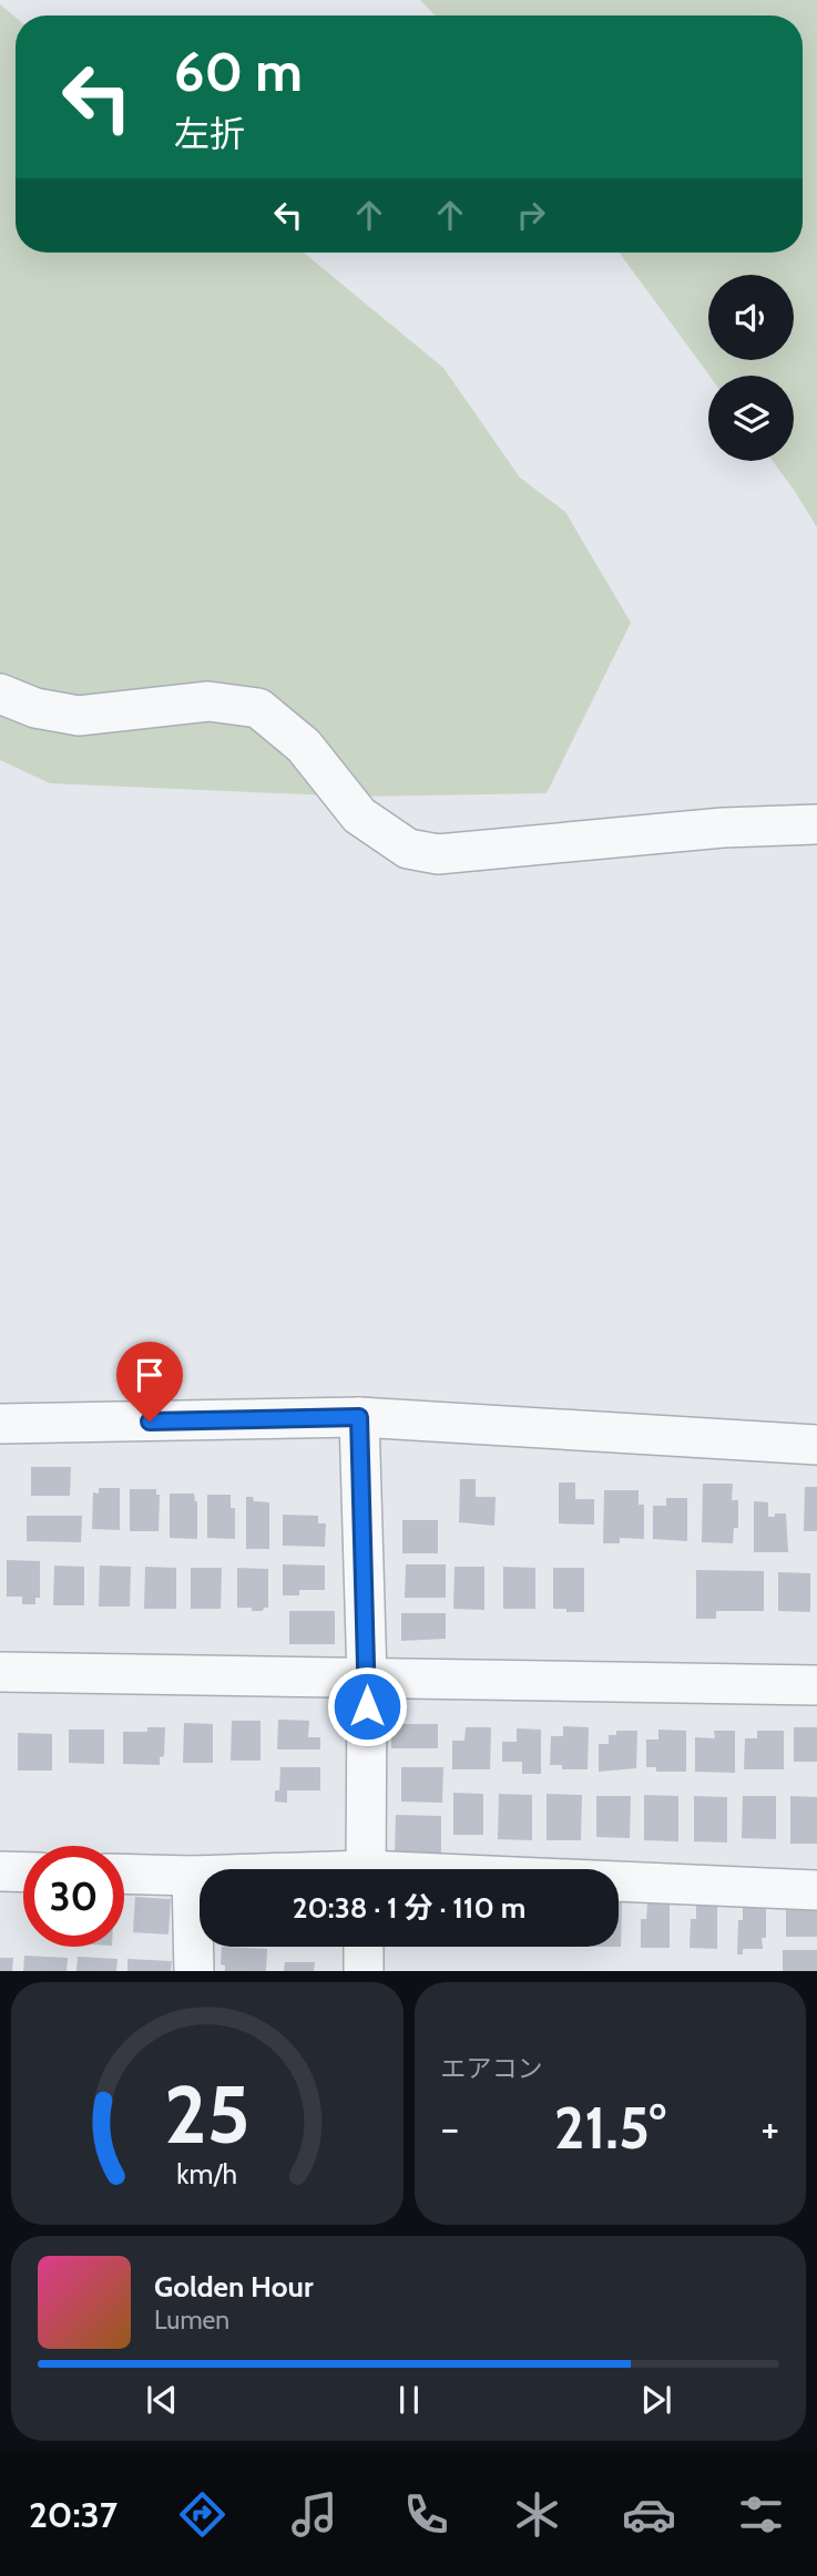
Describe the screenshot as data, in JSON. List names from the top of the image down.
{
  "page": {
    "turn": ["60 m", "左折"],
    "limit": "30",
    "trip": "20:38 · 1 分 · 110 m",
    "tile": "エアコン",
    "heat": ["−", "21.5°", "+"],
    "song": ["Golden Hour", "Lumen"],
    "tabs": "20:37",
    "gauge": ["25", "km/h"]
  }
}
